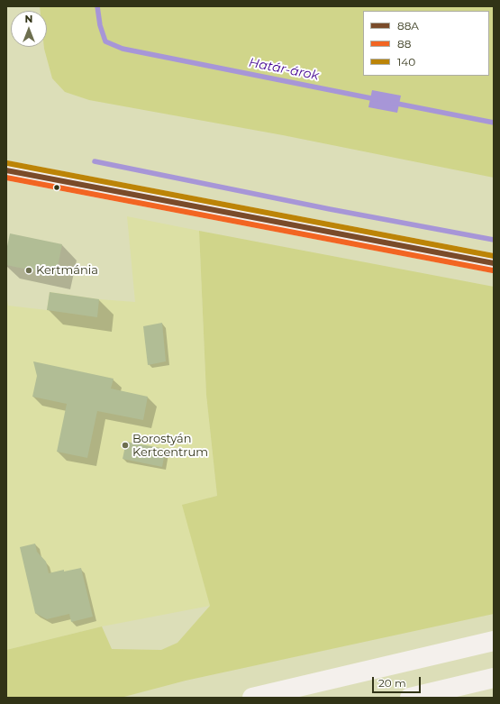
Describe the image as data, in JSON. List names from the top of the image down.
{
  "water": ["Határ-árok"],
  "places": ["Kertmánia", "Borostyán Kertcentrum"],
  "lines": ["transit line 140", "transit line 88A", "transit line 88"],
  "legend": ["88A", "88", "140"],
  "scale_bar": "20 m",
  "north": "top"
}
